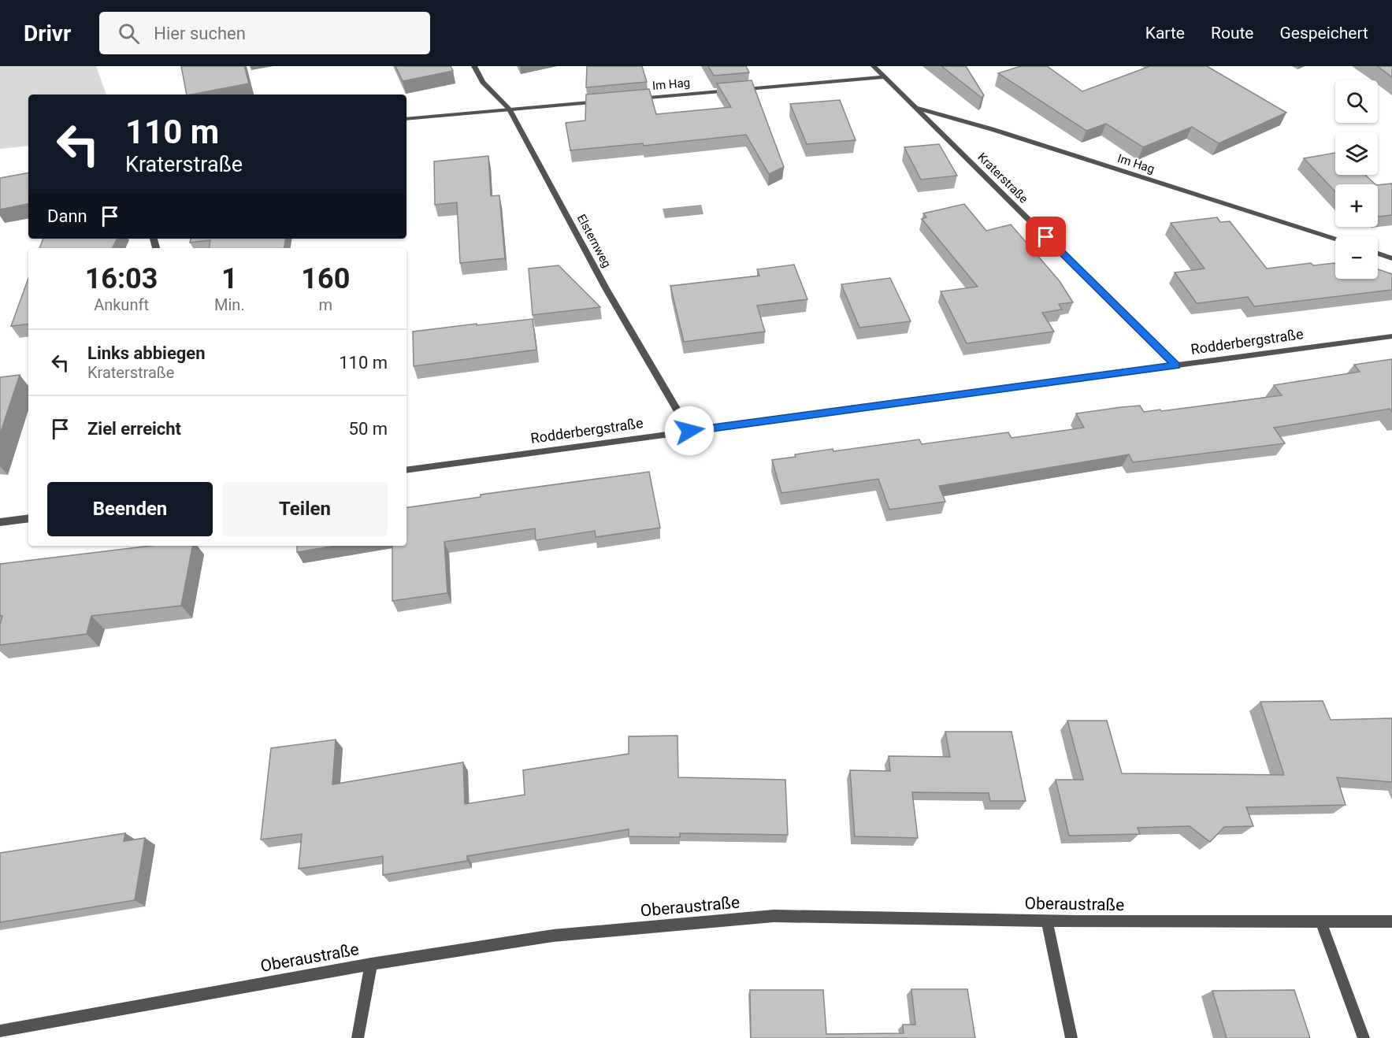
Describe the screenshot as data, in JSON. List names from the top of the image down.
{
  "streets": {
    "street": [
      "Im Hag",
      "Kraterstraße",
      "Elsternweg",
      "Rodderbergstraße",
      "Oberaustraße"
    ]
  },
  "crossings": [
    ["Im Hag", "Kraterstraße"],
    ["Kraterstraße", "Rodderbergstraße"],
    ["Elsternweg", "Rodderbergstraße"]
  ],
  "page": {
    "header": "Drivr",
    "search": "Hier suchen",
    "nav": ["Karte", "Route", "Gespeichert"],
    "map_buttons": ["+", "−"],
    "turn": ["110 m", "Kraterstraße"],
    "then": "Dann",
    "eta": [
      "16:03",
      "Ankunft",
      "1",
      "Min.",
      "160",
      "m"
    ],
    "list": [
      {
        "name": "Links abbiegen",
        "note": "Kraterstraße",
        "value": "110 m"
      },
      {
        "name": "Ziel erreicht",
        "value": "50 m"
      }
    ],
    "buttons": ["Beenden", "Teilen"]
  }
}
